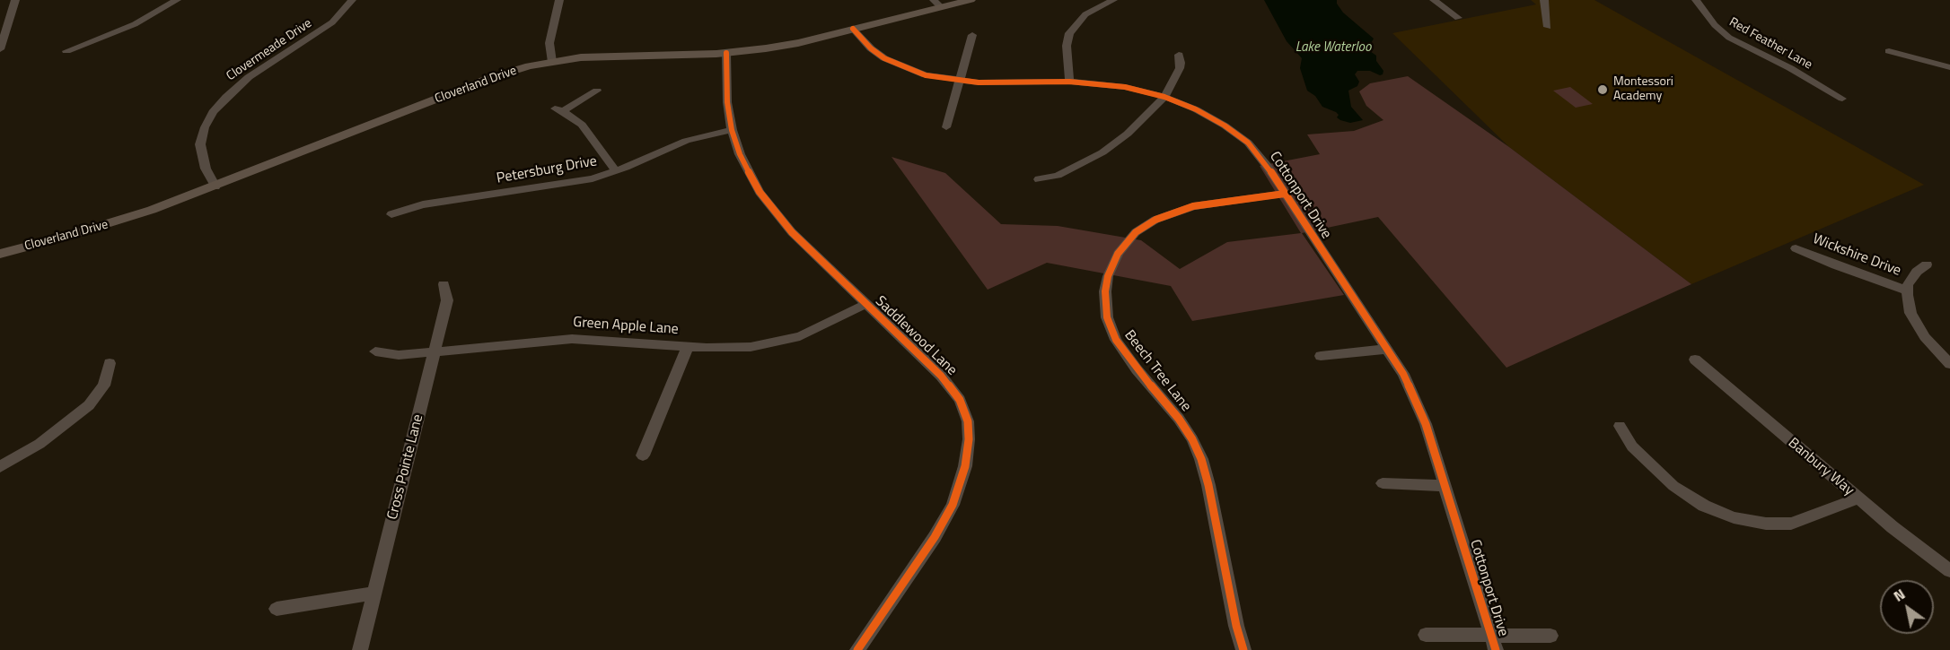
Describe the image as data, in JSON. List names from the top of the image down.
{
  "streets": {
    "main road": ["Cloverland Drive"],
    "street": [
      "Red Feather Lane",
      "Clovermeade Drive",
      "Petersburg Drive",
      "Cottonport Drive",
      "Wickshire Drive",
      "Green Apple Lane",
      "Saddlewood Lane",
      "Beech Tree Lane",
      "Cross Pointe Lane",
      "Banbury Way"
    ]
  },
  "crossings": [
    ["Clovermeade Drive", "Cloverland Drive"],
    ["Cloverland Drive", "Cottonport Drive"],
    ["Cloverland Drive", "Saddlewood Lane"],
    ["Petersburg Drive", "Saddlewood Lane"],
    ["Cottonport Drive", "Beech Tree Lane"],
    ["Green Apple Lane", "Saddlewood Lane"],
    ["Green Apple Lane", "Cross Pointe Lane"]
  ],
  "water": ["Lake Waterloo"],
  "places": ["Montessori Academy"],
  "north": "top left"
}
